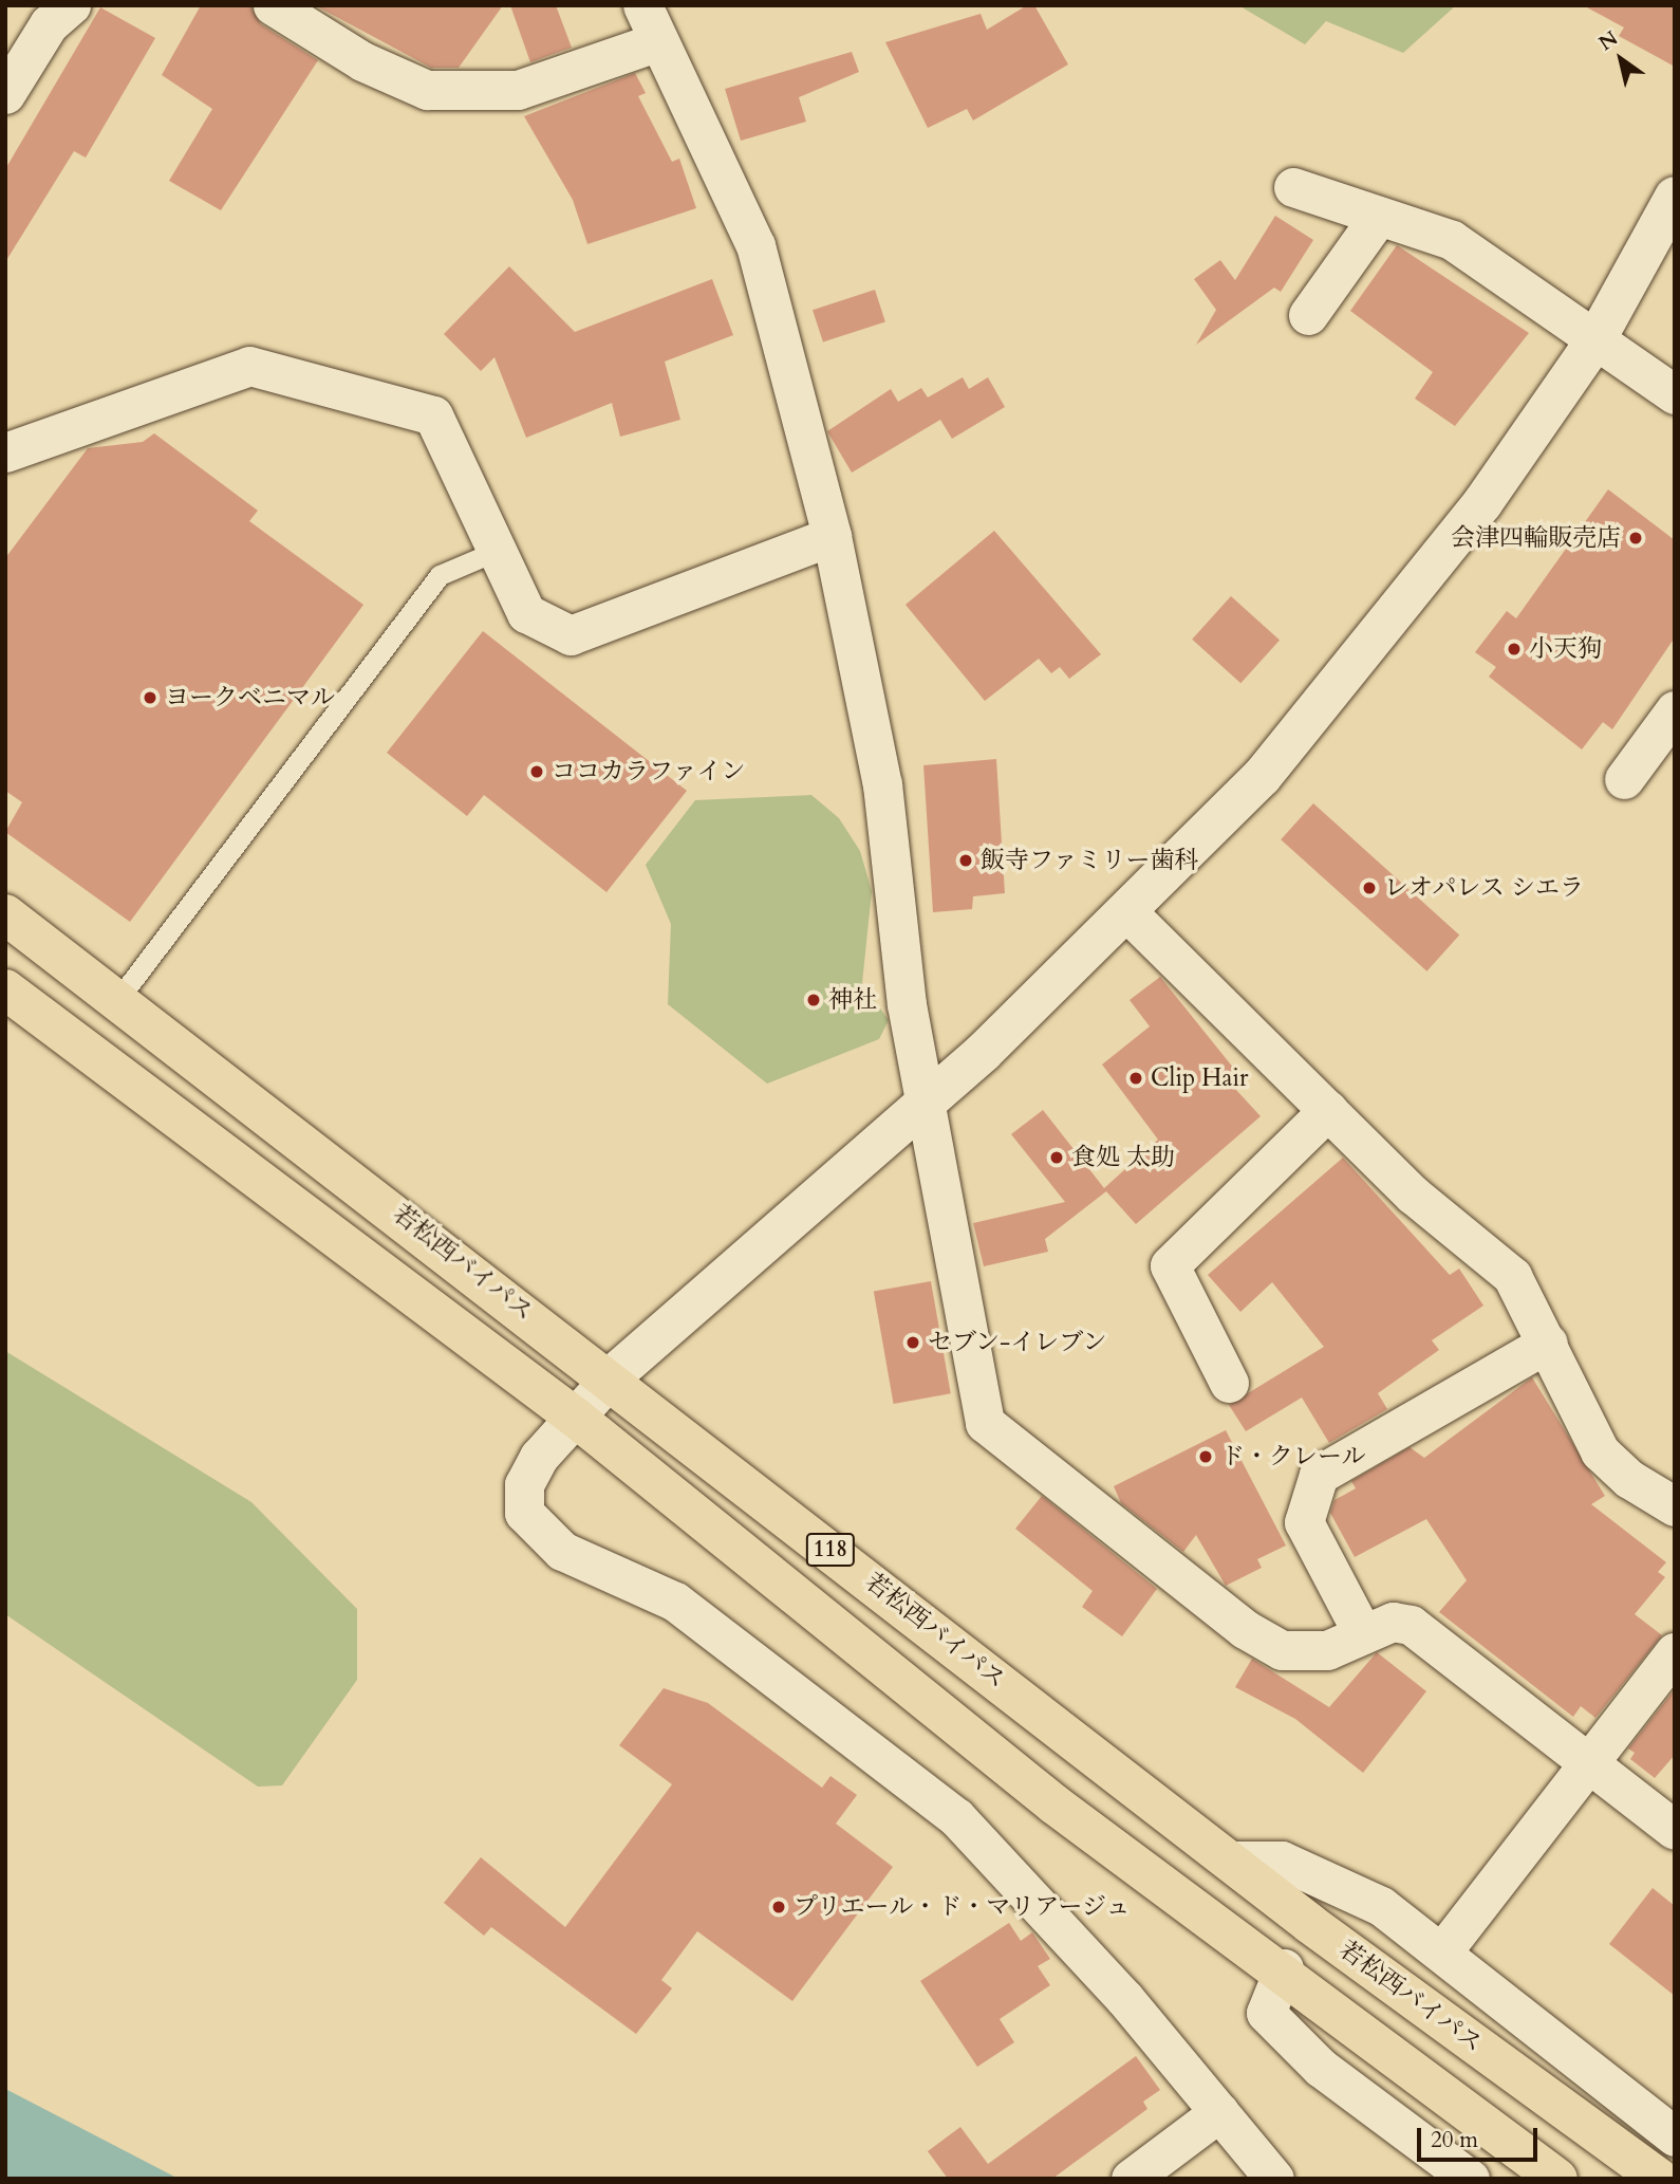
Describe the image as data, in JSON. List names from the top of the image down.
{
  "streets": {
    "highway": ["若松西バイパス", "118"]
  },
  "places": [
    "会津四輪販売店",
    "小天狗",
    "ヨークベニマル",
    "ココカラファイン",
    "飯寺ファミリー歯科",
    "レオパレス シエラ",
    "神社",
    "Clip Hair",
    "食処 太助",
    "セブン-イレブン",
    "ド・クレール",
    "プリエール・ド・マリアージュ"
  ],
  "scale_bar": "20 m",
  "north": "top left"
}
